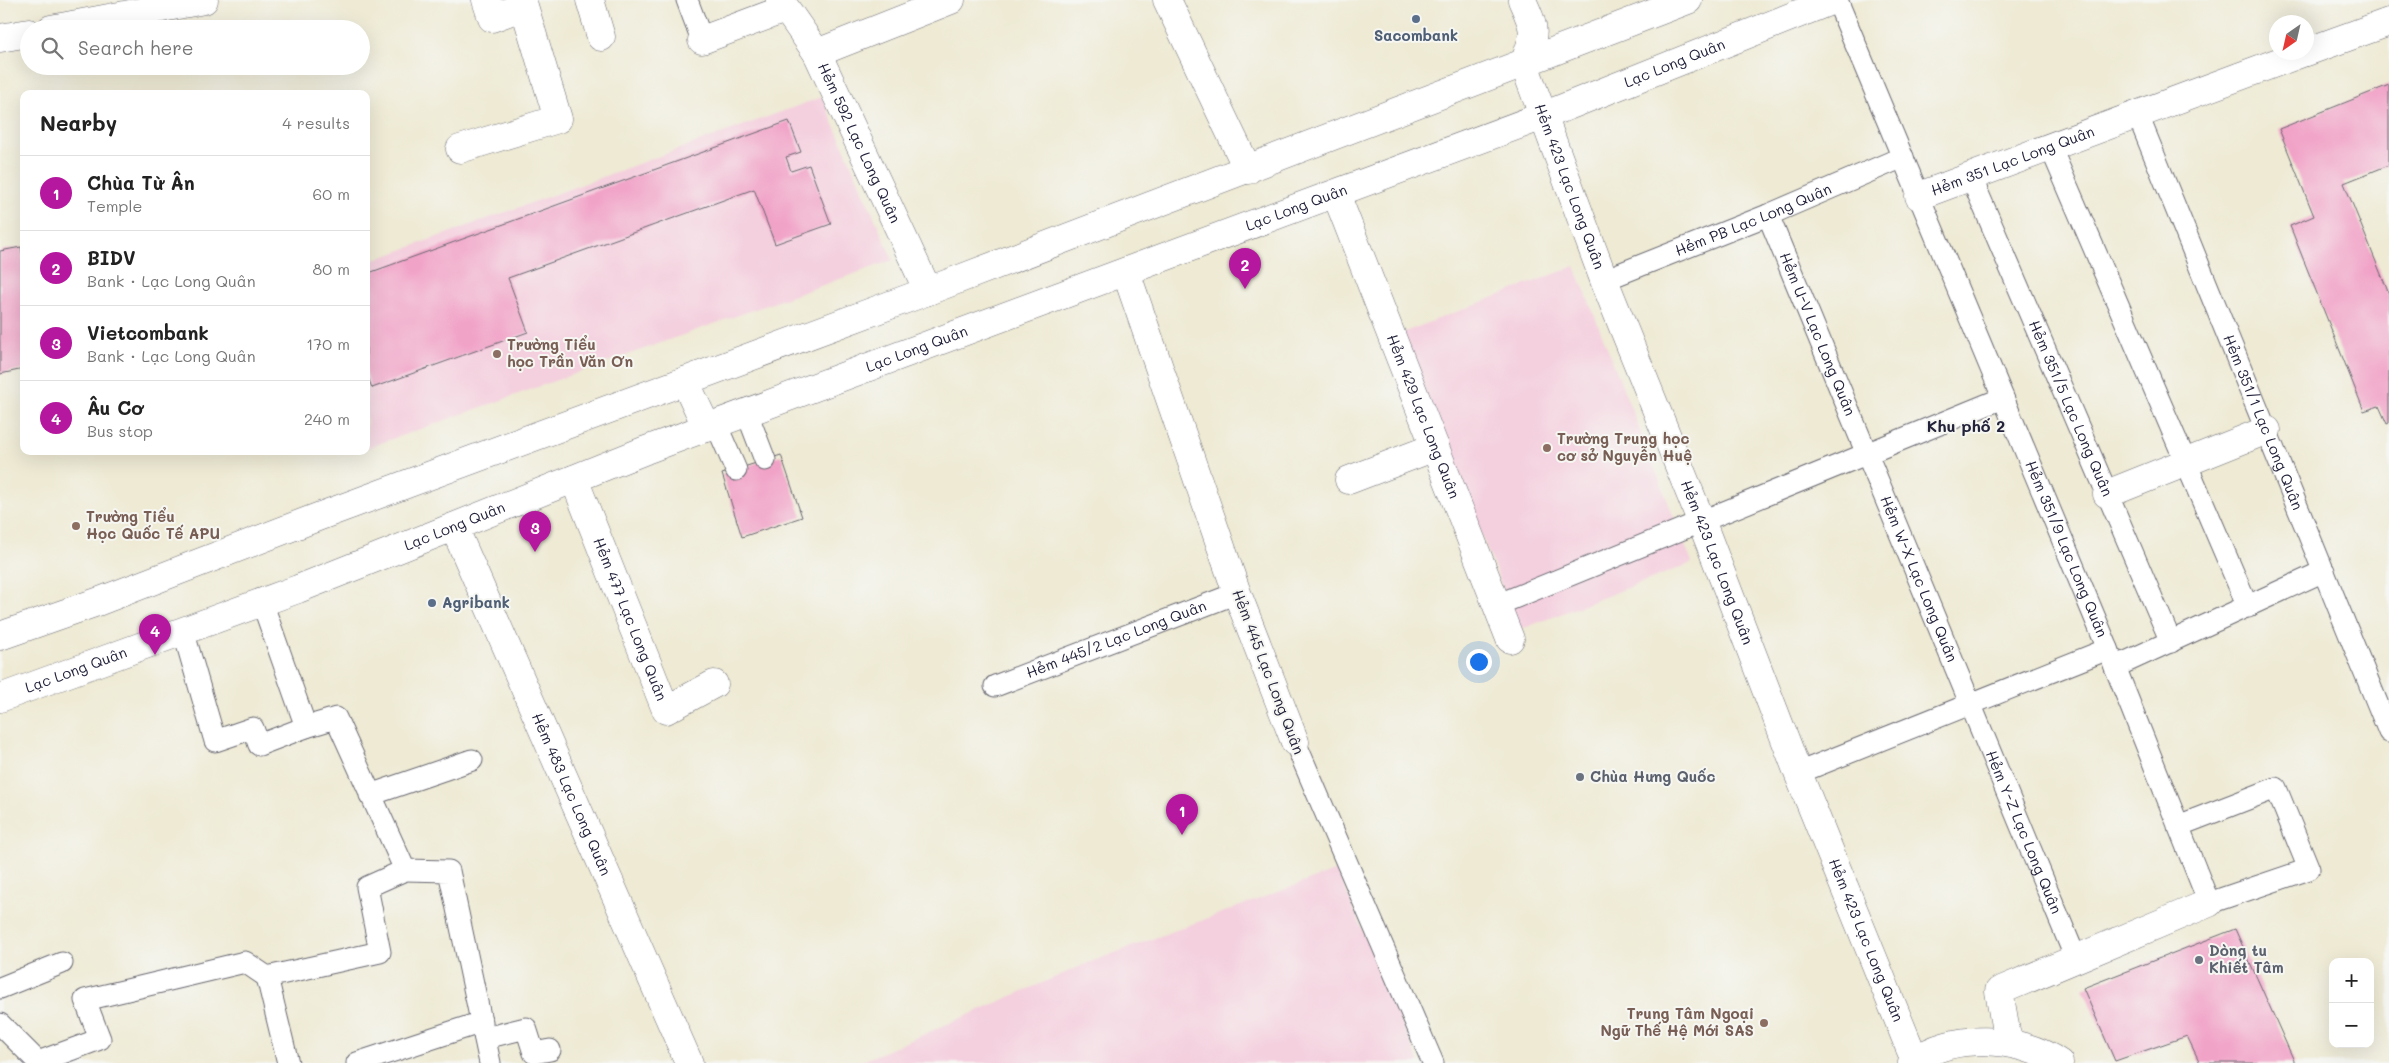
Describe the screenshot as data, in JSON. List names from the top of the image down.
{
  "streets": {
    "street": [
      "Lạc Long Quân",
      "Hẻm 592 Lạc Long Quân",
      "Hẻm 351 Lạc Long Quân",
      "Hẻm 423 Lạc Long Quân",
      "Hẻm 429 Lạc Long Quân",
      "Hẻm 477 Lạc Long Quân",
      "Hẻm 445 Lạc Long Quân",
      "Hẻm 483 Lạc Long Quân"
    ],
    "lane": [
      "Hẻm PB Lạc Long Quân",
      "Hẻm U-V Lạc Long Quân",
      "Hẻm 351/5 Lạc Long Quân",
      "Hẻm 351/1 Lạc Long Quân",
      "Hẻm 351/9 Lạc Long Quân",
      "Hẻm W-X Lạc Long Quân",
      "Hẻm 445/2 Lạc Long Quân",
      "Hẻm Y-Z Lạc Long Quân"
    ]
  },
  "crossings": [
    ["Lạc Long Quân", "Hẻm 423 Lạc Long Quân"],
    ["Lạc Long Quân", "Hẻm 429 Lạc Long Quân"],
    ["Lạc Long Quân", "Hẻm 477 Lạc Long Quân"],
    ["Lạc Long Quân", "Hẻm 445 Lạc Long Quân"],
    ["Lạc Long Quân", "Hẻm 483 Lạc Long Quân"],
    ["Hẻm 351 Lạc Long Quân", "Hẻm PB Lạc Long Quân"],
    ["Hẻm 351 Lạc Long Quân", "Hẻm 351/5 Lạc Long Quân"],
    ["Hẻm 351 Lạc Long Quân", "Hẻm 351/1 Lạc Long Quân"],
    ["Hẻm 351 Lạc Long Quân", "Hẻm 351/9 Lạc Long Quân"],
    ["Hẻm 423 Lạc Long Quân", "Hẻm PB Lạc Long Quân"],
    ["Hẻm PB Lạc Long Quân", "Hẻm U-V Lạc Long Quân"],
    ["Hẻm U-V Lạc Long Quân", "Hẻm W-X Lạc Long Quân"],
    ["Hẻm W-X Lạc Long Quân", "Hẻm Y-Z Lạc Long Quân"],
    ["Hẻm 445/2 Lạc Long Quân", "Hẻm 445 Lạc Long Quân"]
  ],
  "districts": ["Khu phố 2"],
  "places": [
    "Sacombank",
    "Trường Tiểu học Trần Văn Ơn",
    "Trường Trung học cơ sở Nguyễn Huệ",
    "Trường Tiểu Học Quốc Tế APU",
    "Agribank",
    "Chùa Hưng Quốc",
    "Dòng tu Khiết Tâm",
    "Trung Tâm Ngoại Ngữ Thế Hệ Mới SAS"
  ],
  "north": "bottom left",
  "page": {
    "search": "Search here",
    "heading": ["Nearby", "4 results"],
    "list": [
      {
        "mark": "1",
        "name": "Chùa Từ Ân",
        "note": "Temple",
        "value": "60 m"
      },
      {
        "mark": "2",
        "name": "BIDV",
        "note": "Bank · Lạc Long Quân",
        "value": "80 m"
      },
      {
        "mark": "3",
        "name": "Vietcombank",
        "note": "Bank · Lạc Long Quân",
        "value": "170 m"
      },
      {
        "mark": "4",
        "name": "Âu Cơ",
        "note": "Bus stop",
        "value": "240 m"
      }
    ],
    "pins": [
      "2",
      "3",
      "4",
      "1"
    ],
    "map_buttons": ["+", "−"]
  }
}
